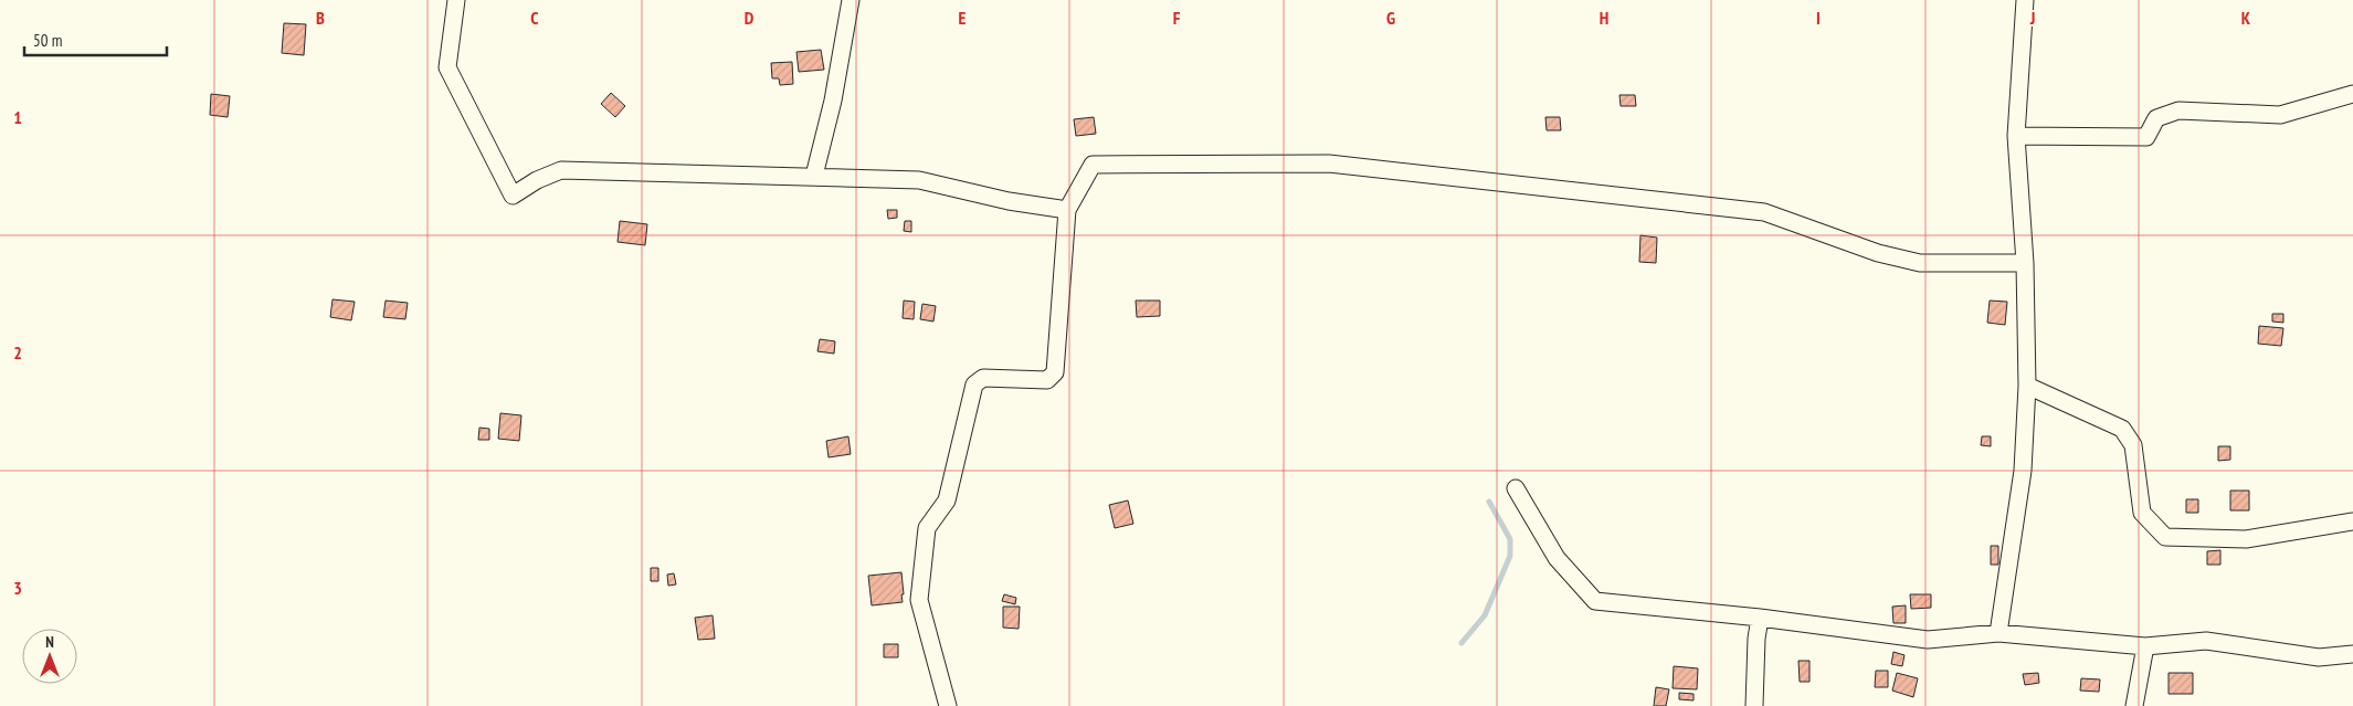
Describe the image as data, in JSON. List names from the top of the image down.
{
  "scale_bar": "50 m",
  "north": "top",
  "grid": {
    "columns": [
      "B",
      "C",
      "D",
      "E",
      "F",
      "G",
      "H",
      "I",
      "J",
      "K"
    ],
    "rows": ["1", "2", "3"]
  }
}
